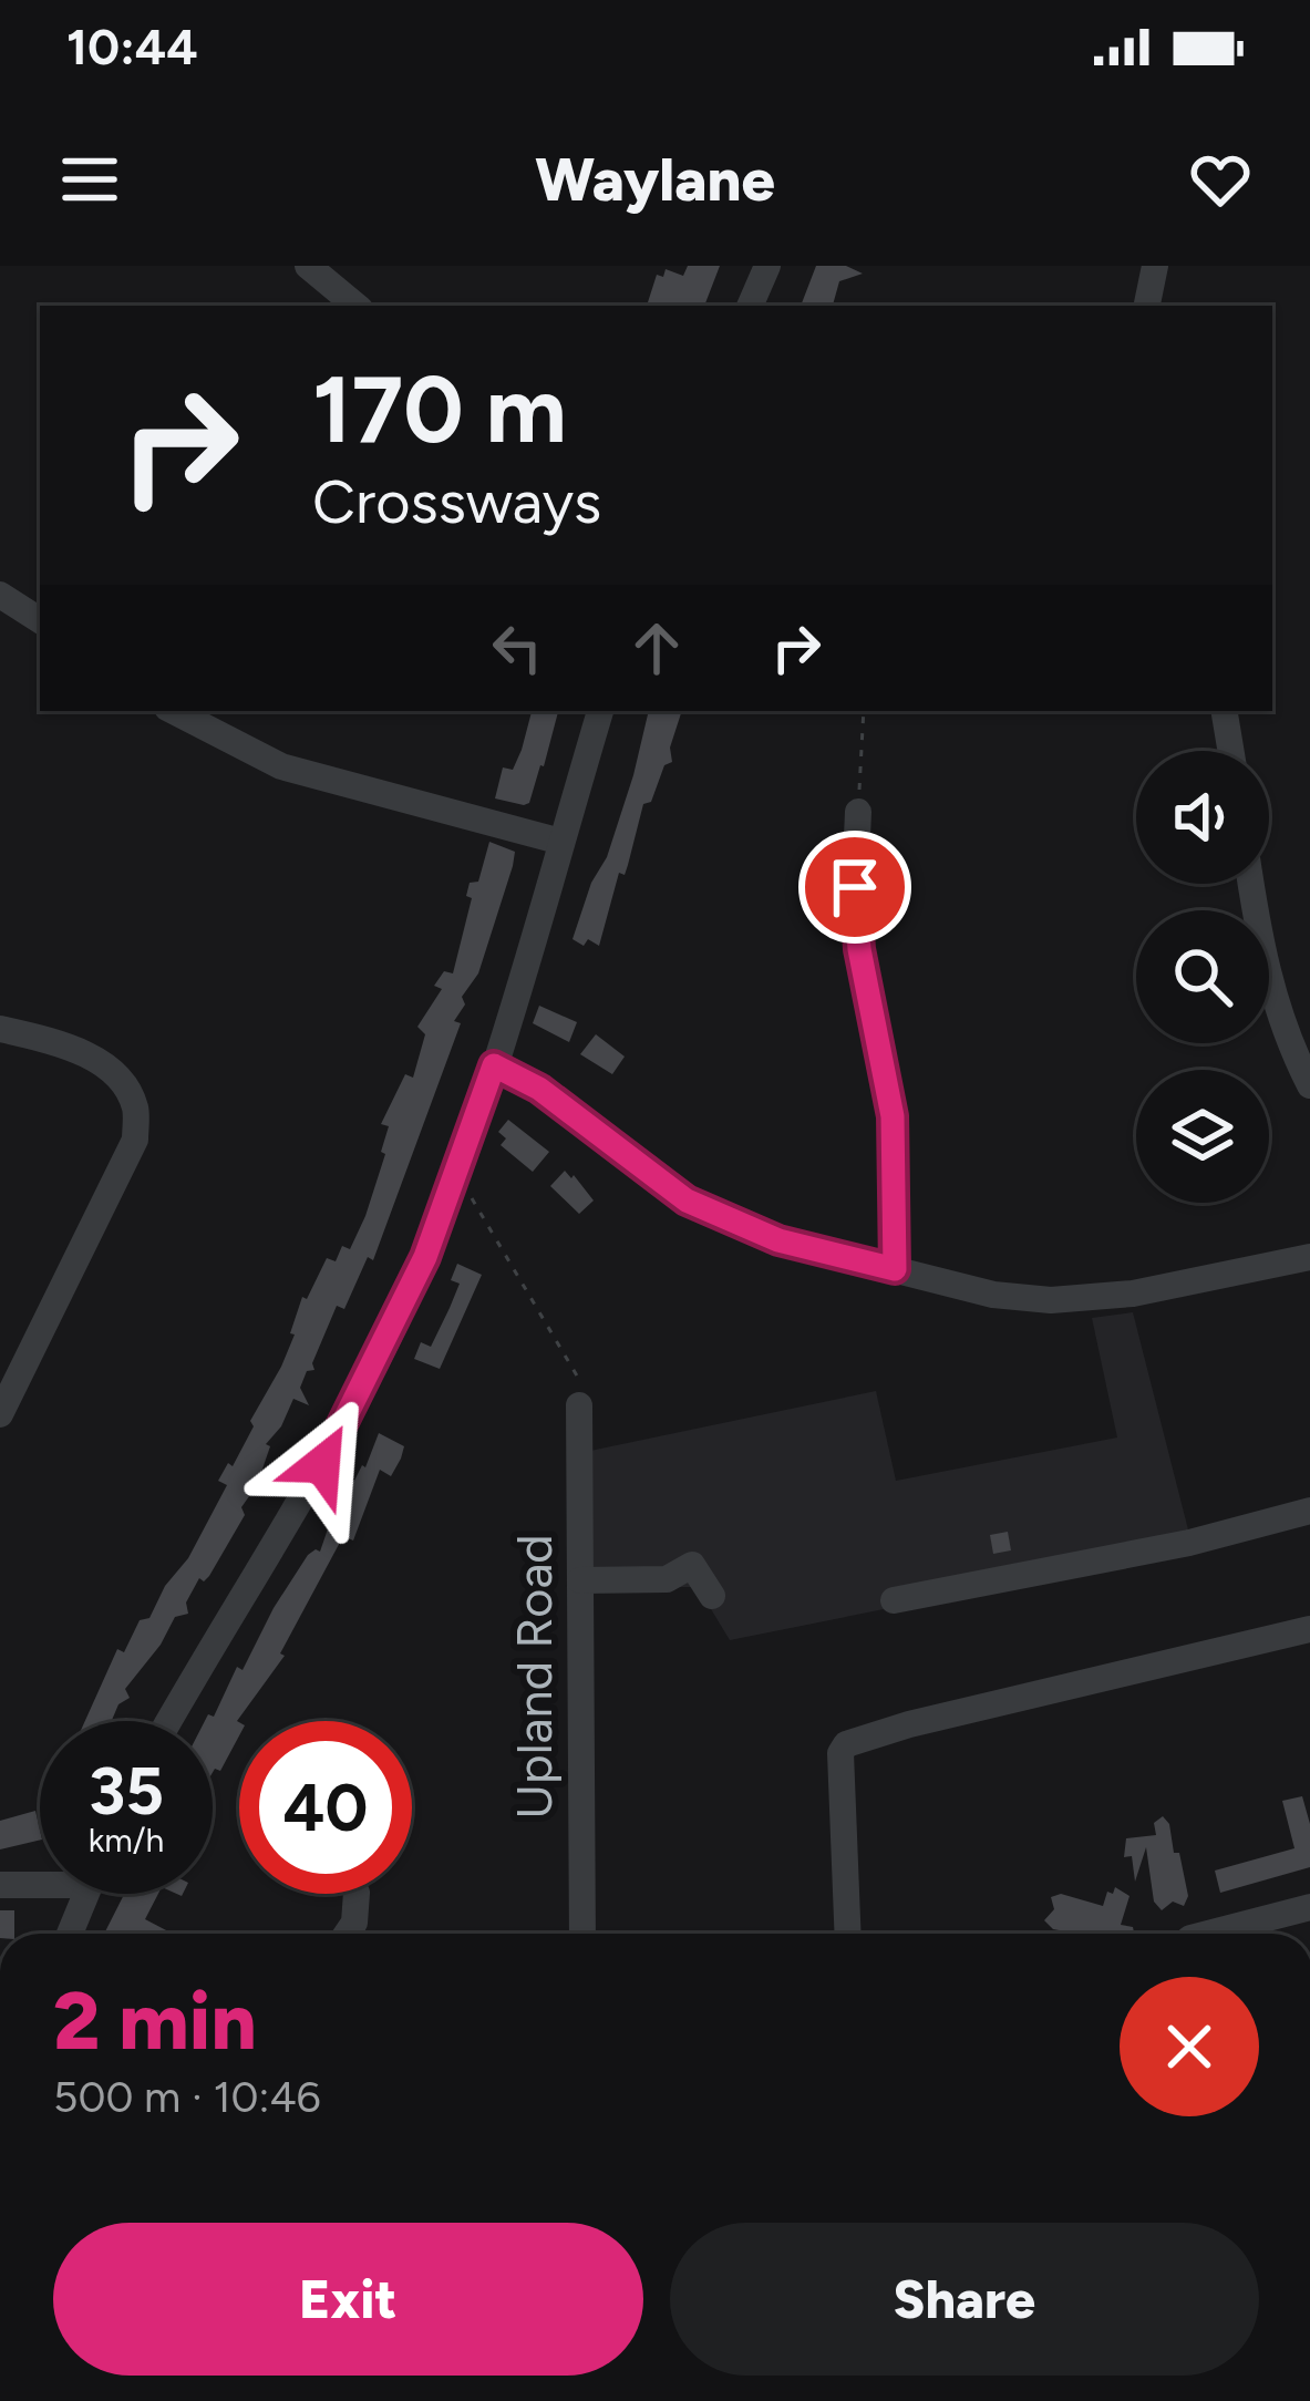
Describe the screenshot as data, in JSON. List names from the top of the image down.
{
  "streets": {
    "street": ["Upland Road"]
  },
  "page": {
    "status": "10:44",
    "header": "Waylane",
    "turn": ["170 m", "Crossways"],
    "speed": "35 km/h",
    "limit": "40",
    "heading": ["2 min", "500 m · 10:46"],
    "buttons": ["Exit", "Share"]
  }
}
